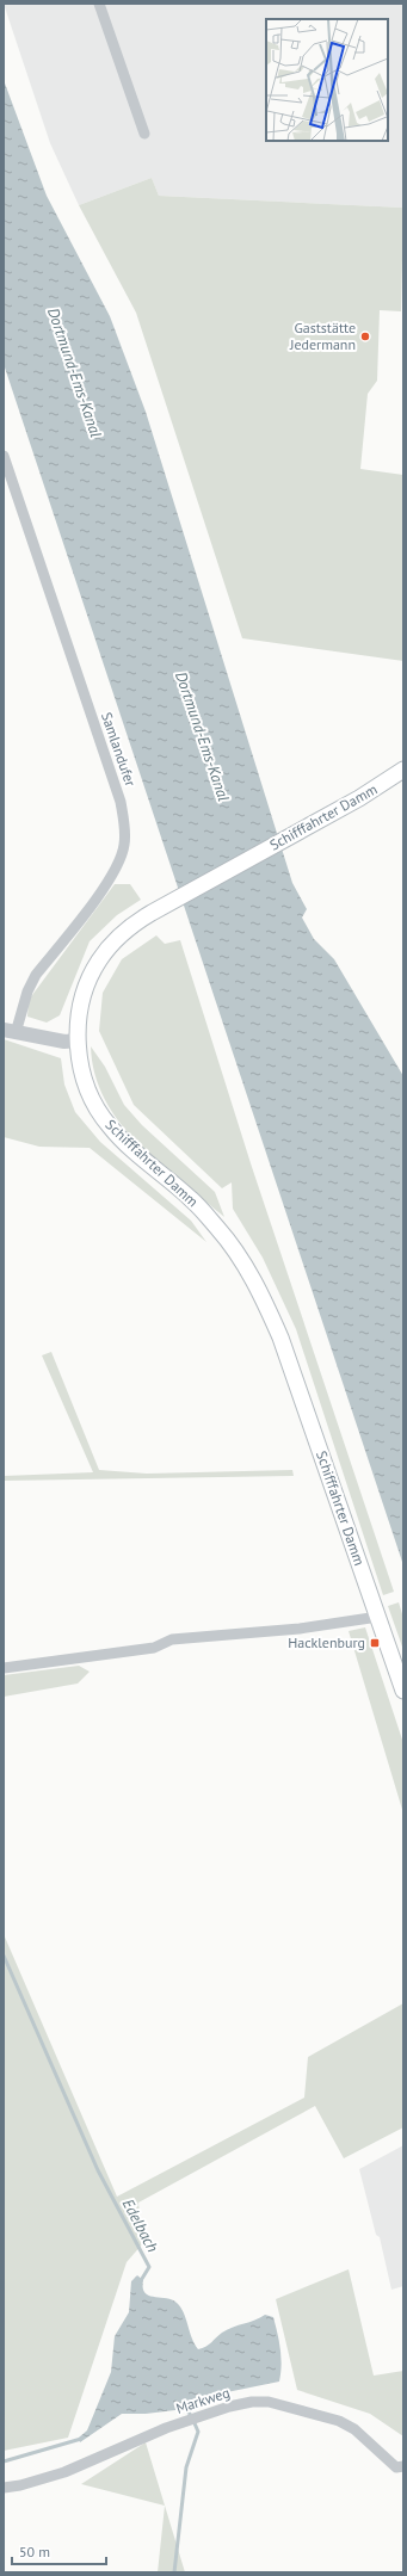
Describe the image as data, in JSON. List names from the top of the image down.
{
  "streets": {
    "main road": ["Schifffahrter Damm"],
    "street": ["Samlandufer", "Markweg"]
  },
  "water": ["Dortmund-Ems-Kanal", "Edelbach"],
  "places": {
    "other": ["Gaststätte Jedermann"],
    "transit": ["Hacklenburg"]
  },
  "scale_bar": "50 m"
}
